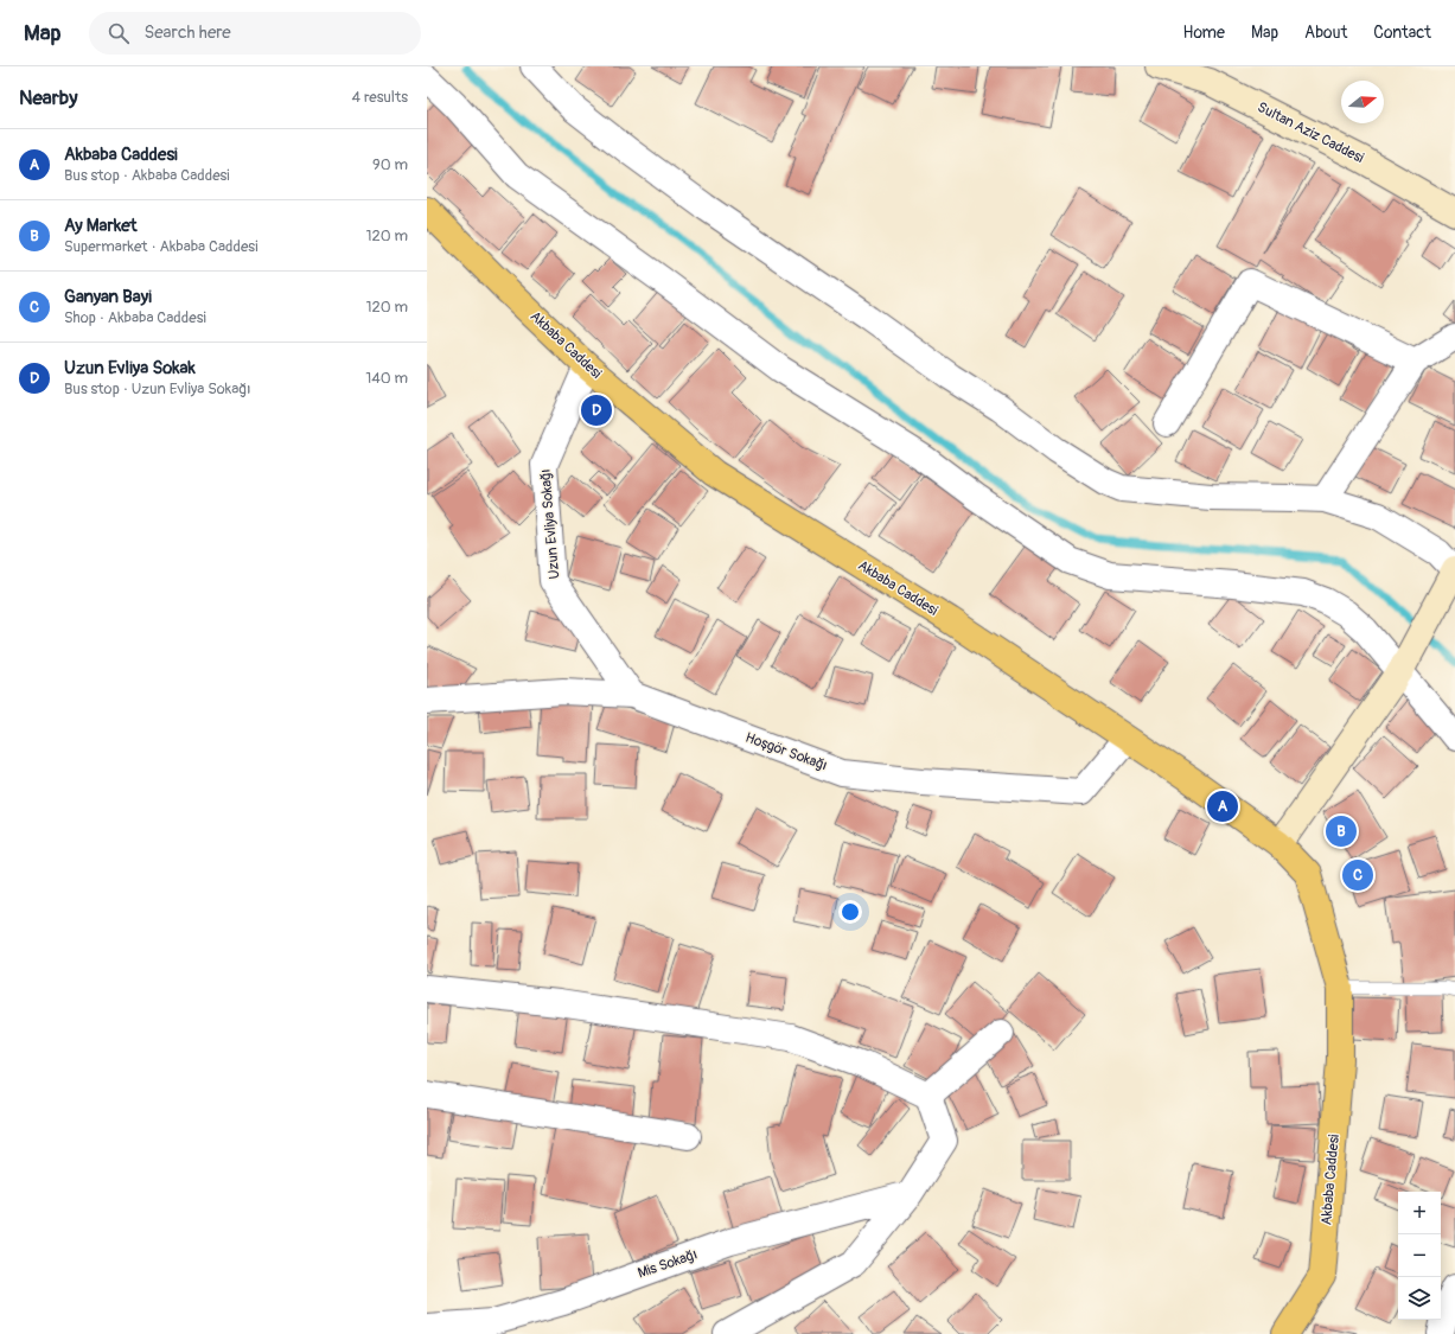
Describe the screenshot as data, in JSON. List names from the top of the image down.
{
  "streets": {
    "main road": ["Akbaba Caddesi"],
    "street": [
      "Sultan Aziz Caddesi",
      "Uzun Evliya Sokağı",
      "Hoşgör Sokağı",
      "Mis Sokağı"
    ]
  },
  "crossings": [
    ["Akbaba Caddesi", "Uzun Evliya Sokağı"],
    ["Akbaba Caddesi", "Hoşgör Sokağı"],
    ["Uzun Evliya Sokağı", "Hoşgör Sokağı"]
  ],
  "north": "right",
  "page": {
    "header": "Map",
    "search": "Search here",
    "nav": [
      "Home",
      "Map",
      "About",
      "Contact"
    ],
    "heading": ["Nearby", "4 results"],
    "list": [
      {
        "mark": "A",
        "name": "Akbaba Caddesi",
        "note": "Bus stop · Akbaba Caddesi",
        "value": "90 m"
      },
      {
        "mark": "B",
        "name": "Ay Market",
        "note": "Supermarket · Akbaba Caddesi",
        "value": "120 m"
      },
      {
        "mark": "C",
        "name": "Ganyan Bayi",
        "note": "Shop · Akbaba Caddesi",
        "value": "120 m"
      },
      {
        "mark": "D",
        "name": "Uzun Evliya Sokak",
        "note": "Bus stop · Uzun Evliya Sokağı",
        "value": "140 m"
      }
    ],
    "pins": [
      "D",
      "A",
      "B",
      "C"
    ],
    "map_buttons": ["+", "−"]
  }
}
